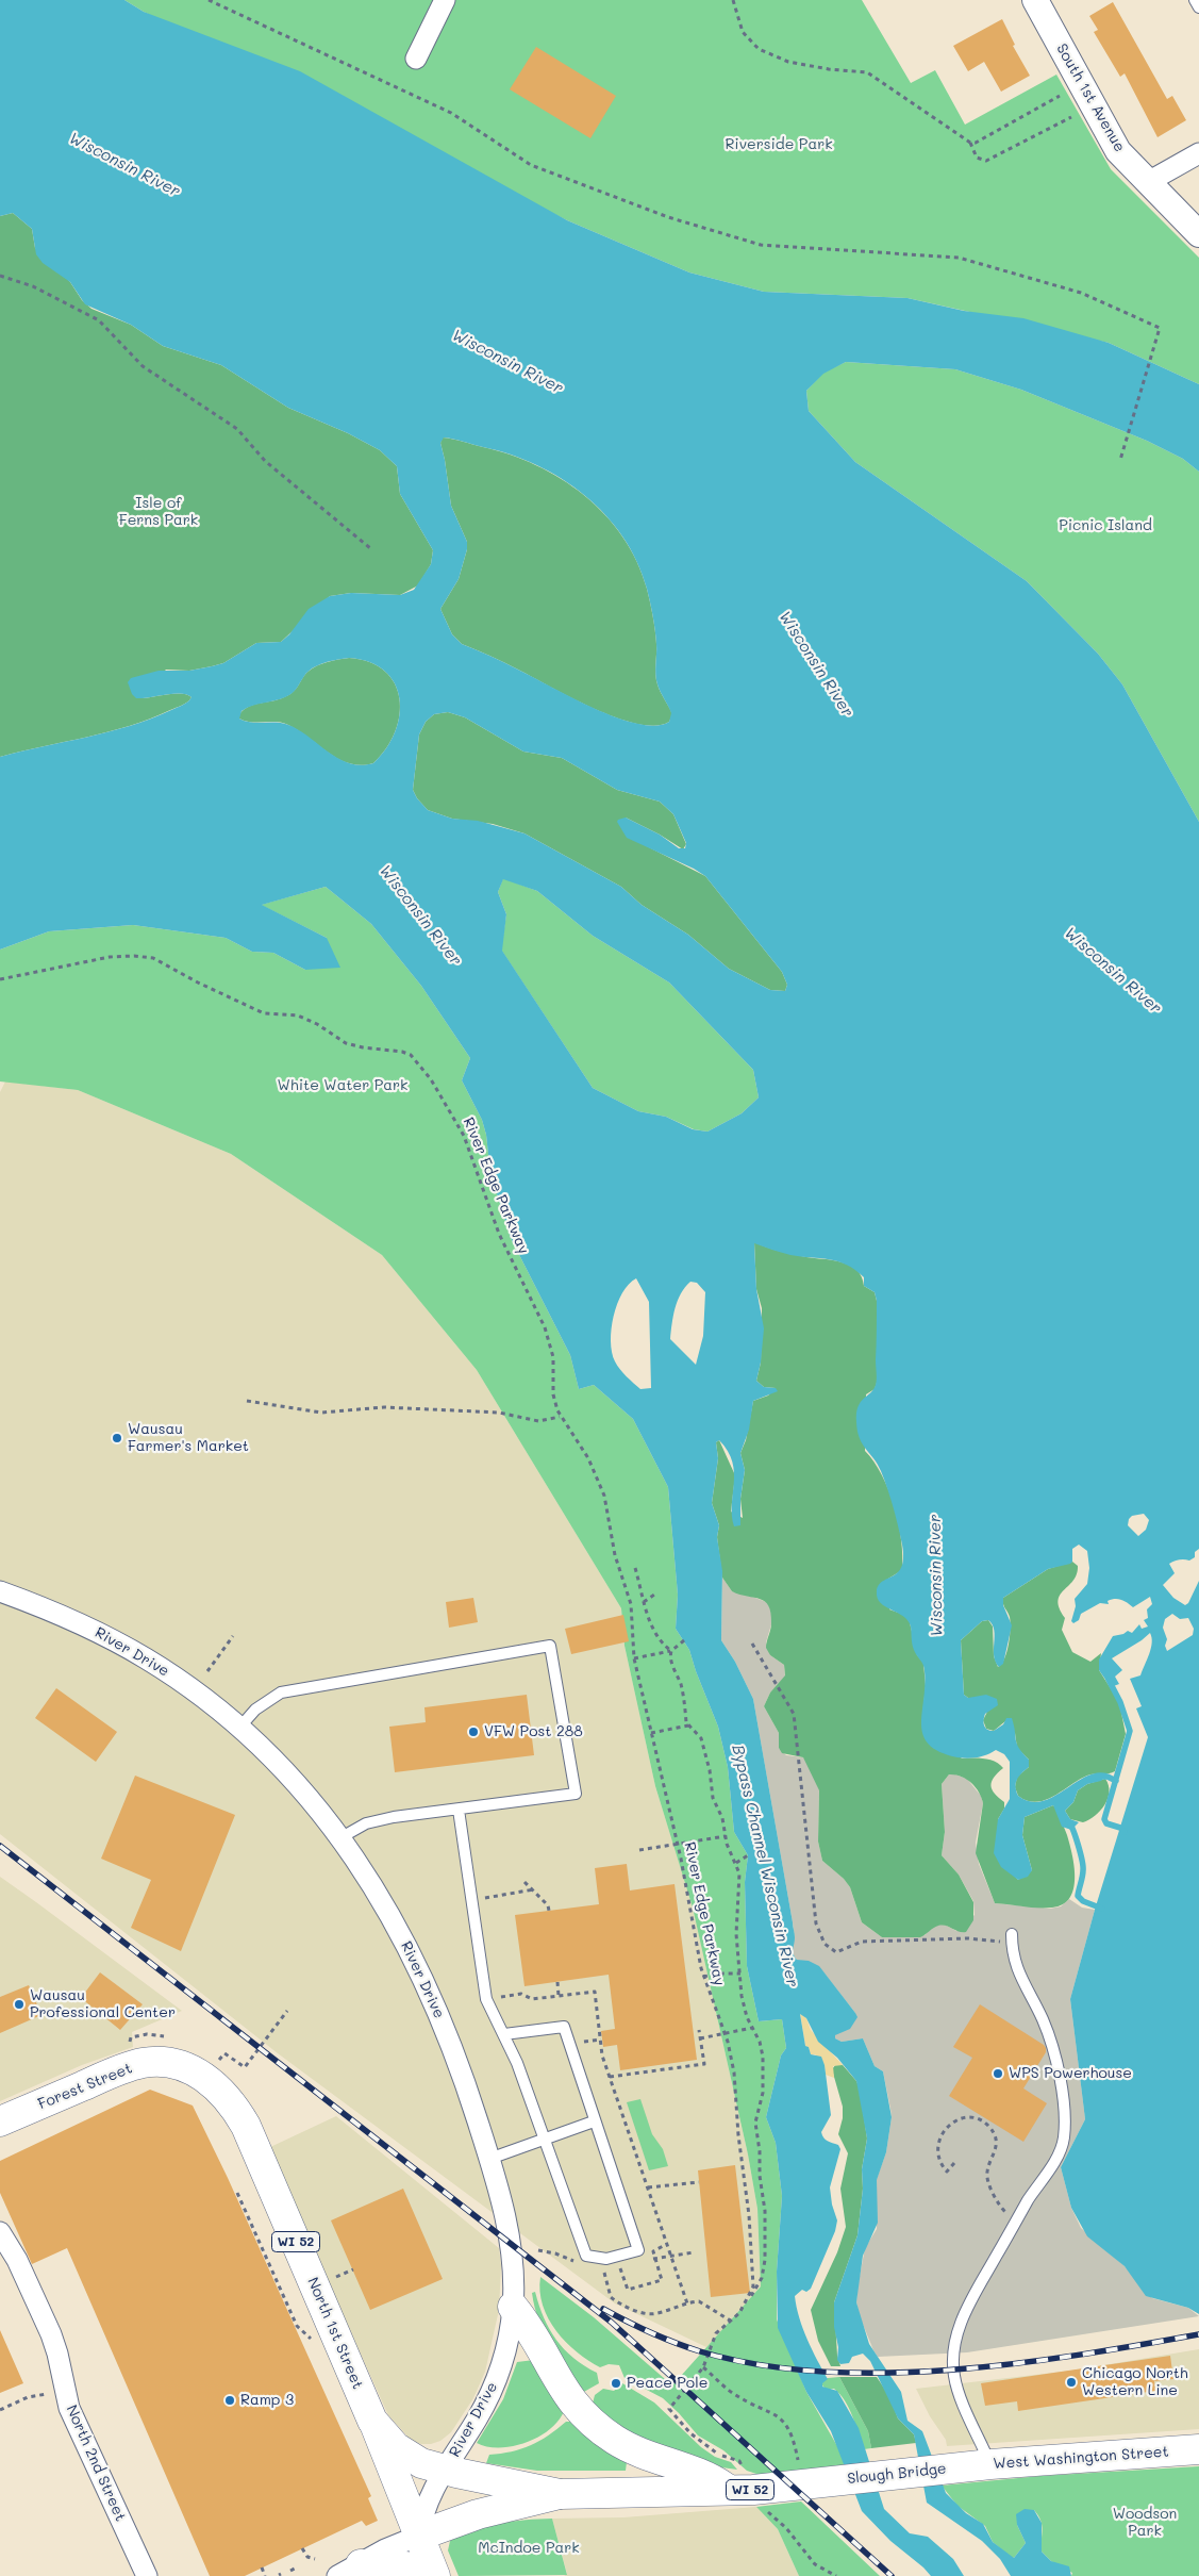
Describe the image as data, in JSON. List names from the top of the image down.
{
  "streets": {
    "main road": [
      "Forest Street",
      "WI 52",
      "North 1st Street",
      "West Washington Street",
      "Slough Bridge"
    ],
    "street": ["South 1st Avenue", "River Drive", "North 2nd Street"],
    "path": ["River Edge Parkway"]
  },
  "crossings": [
    ["River Drive", "WI 52"],
    ["River Drive", "North 1st Street"],
    ["Forest Street", "North 1st Street"],
    ["WI 52", "North 1st Street"],
    ["WI 52", "Slough Bridge"],
    ["West Washington Street", "Slough Bridge"]
  ],
  "water": ["Wisconsin River", "Bypass Channel Wisconsin River"],
  "parks": [
    "Riverside Park",
    "Isle of Ferns Park",
    "Picnic Island",
    "White Water Park",
    "Woodson Park",
    "McIndoe Park"
  ],
  "places": [
    "Wausau Farmer's Market",
    "VFW Post 288",
    "Wausau Professional Center",
    "WPS Powerhouse",
    "Chicago North Western Line",
    "Peace Pole",
    "Ramp 3"
  ]
}
